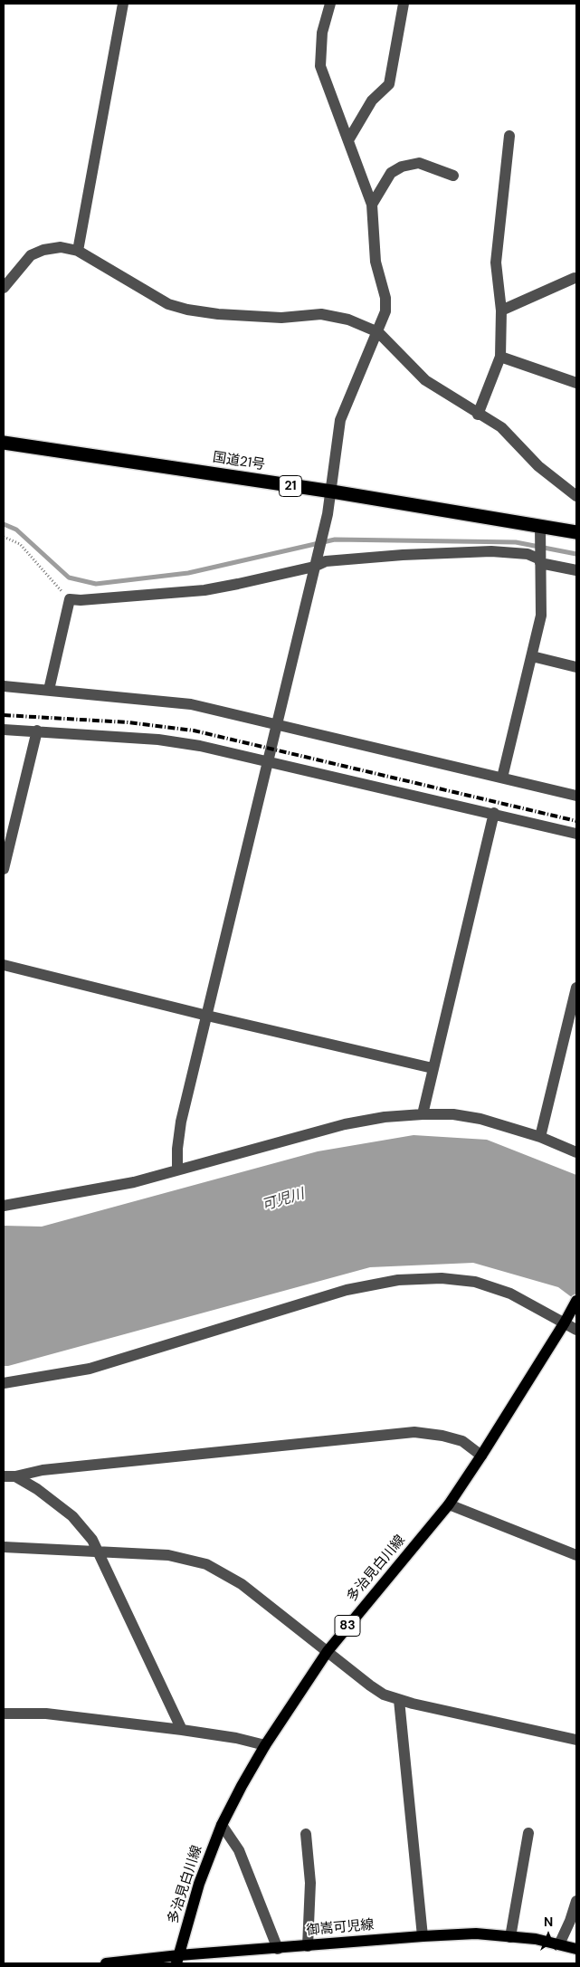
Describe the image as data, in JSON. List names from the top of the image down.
{
  "streets": {
    "highway": ["国道21号", "21"],
    "main road": ["多治見白川線", "83", "御嵩可児線"]
  },
  "crossings": [
    ["多治見白川線", "御嵩可児線"]
  ],
  "water": ["可児川"],
  "north": "top"
}
